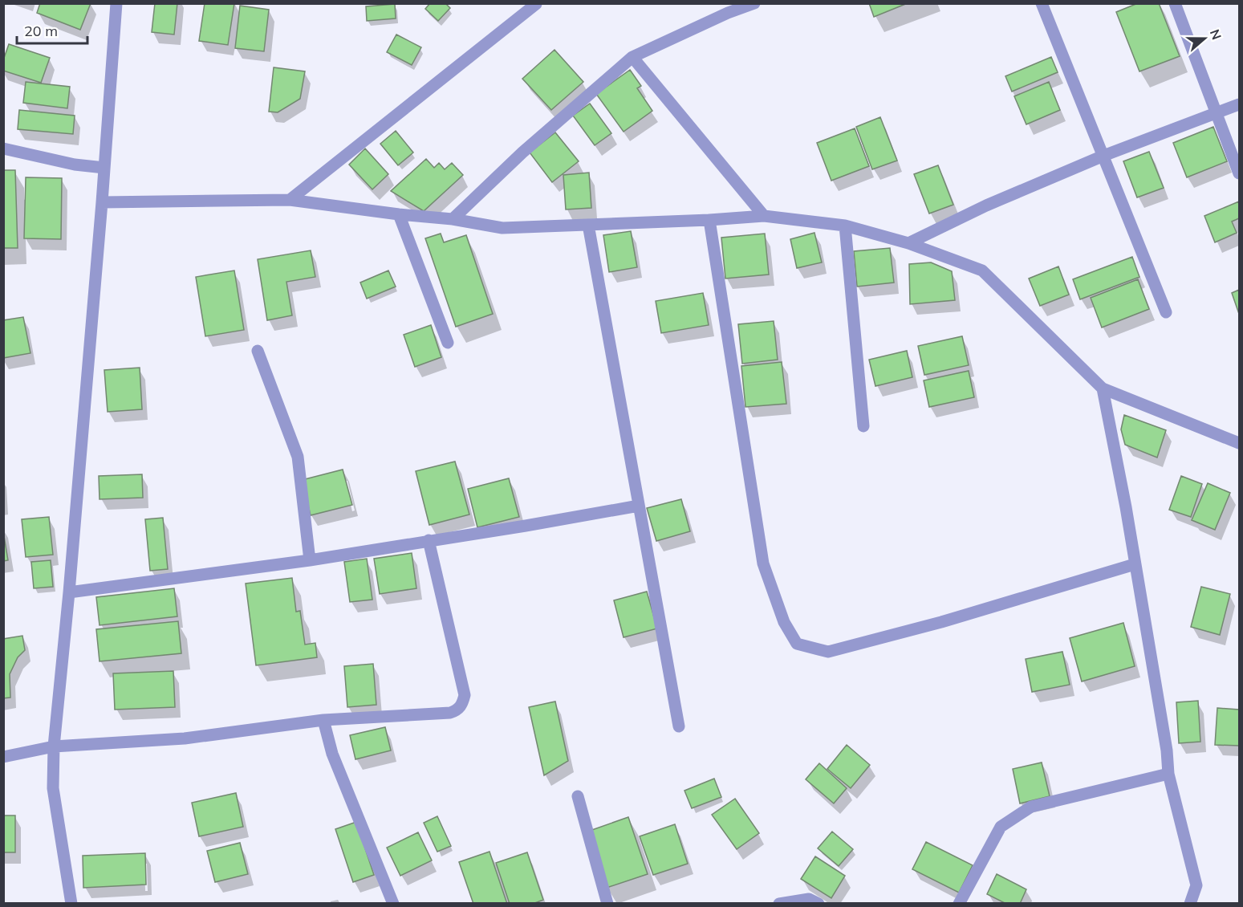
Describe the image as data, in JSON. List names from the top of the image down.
{
  "scale_bar": "20 m",
  "north": "right"
}
